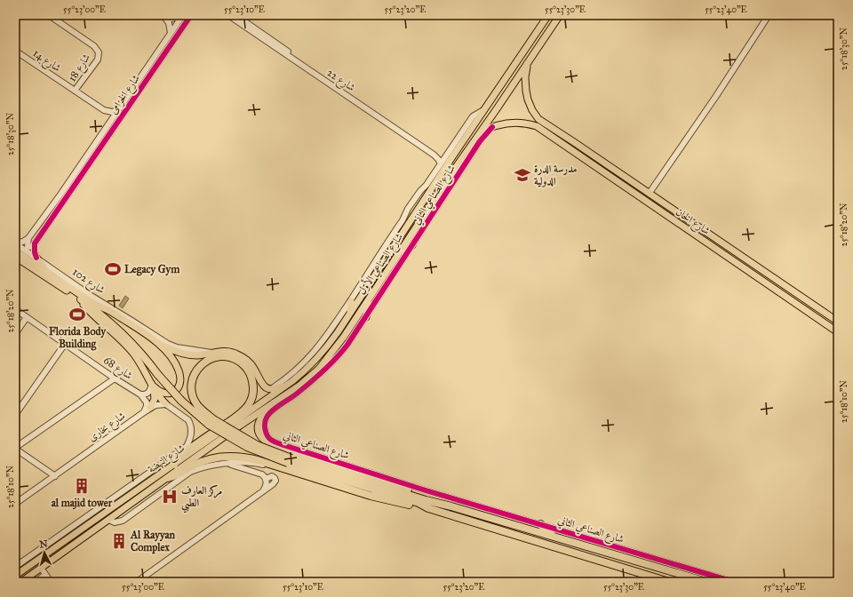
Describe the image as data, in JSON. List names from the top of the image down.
{
  "streets": {
    "highway": ["شارع 102"],
    "main road": ["شارع الخان", "شارع الصناعي الأول", "شارع النهضة"],
    "street": [
      "شارع 14",
      "شارع 18",
      "شارع 22",
      "شارع الخزامى",
      "شارع الصناعي الثاني",
      "شارع 68",
      "شارع بخارى"
    ]
  },
  "crossings": [
    ["شارع 14", "شارع 18"],
    ["شارع الصناعي الثاني", "شارع الخان"],
    ["شارع الخان", "شارع الصناعي الأول"],
    ["شارع الصناعي الأول", "شارع النهضة"]
  ],
  "places": {
    "school or university": ["مدرسة الدرة الدولية"],
    "sports": ["Legacy Gym", "Florida Body Building"],
    "building": ["al majid tower", "Al Rayyan Complex"],
    "hospital": ["مركز العارف الطبي"]
  },
  "north": "top",
  "coordinates": [
    "55°23'00\"E",
    "55°23'10\"E",
    "55°23'20\"E",
    "55°23'30\"E",
    "55°23'40\"E",
    "25°18'30\"N",
    "25°18'20\"N",
    "25°18'10\"N"
  ]
}
